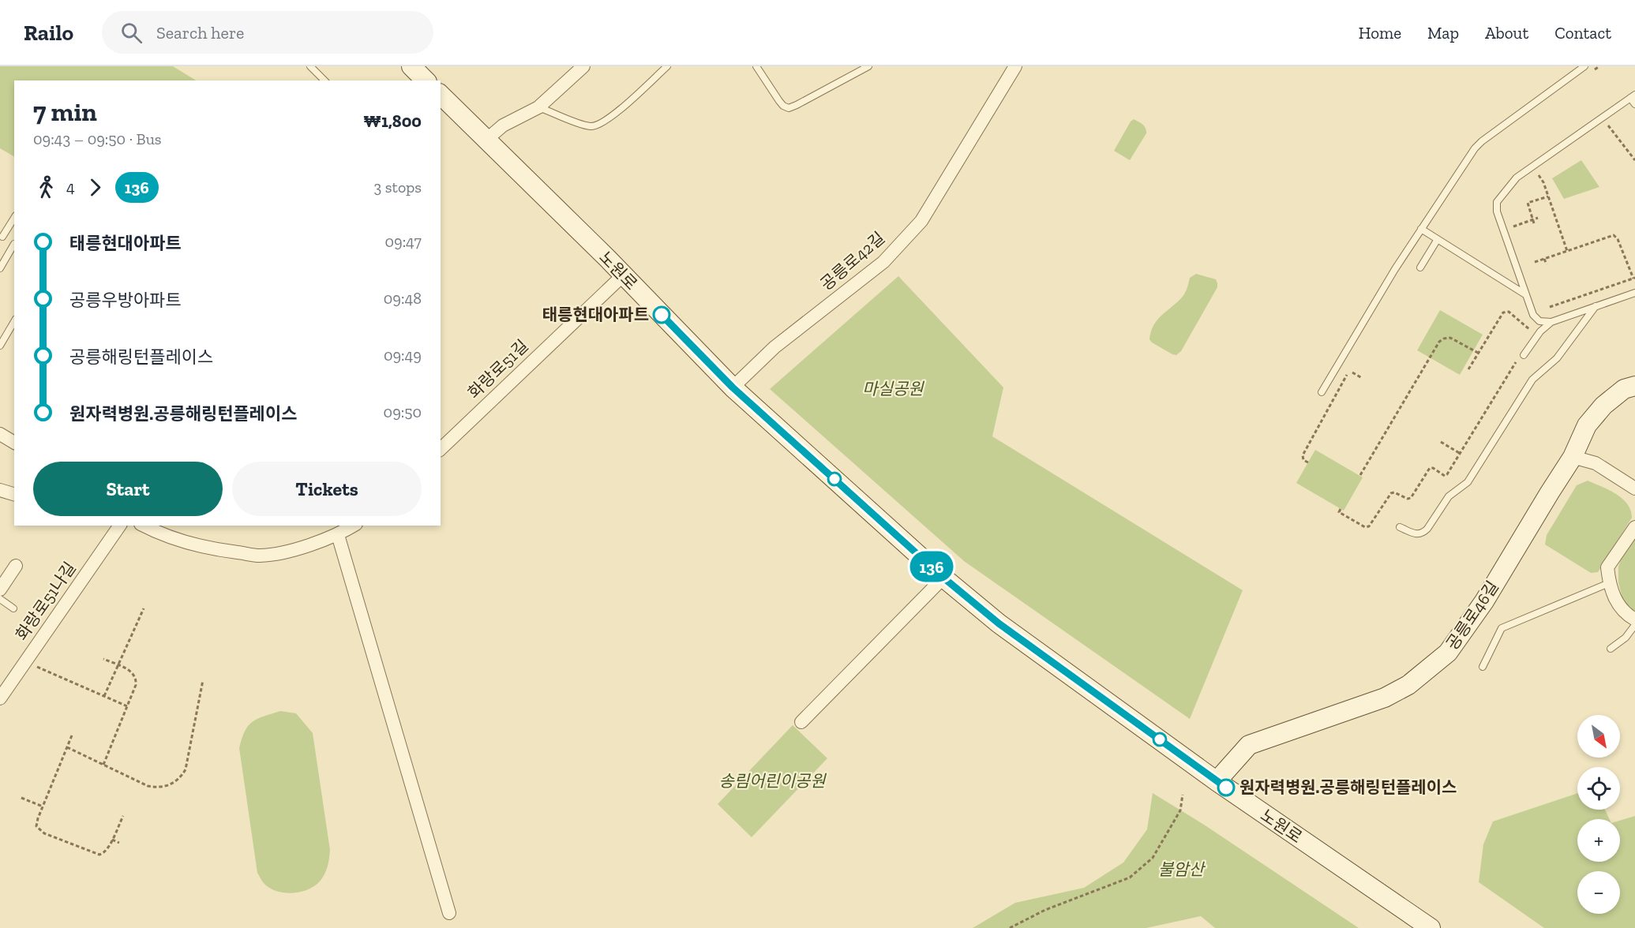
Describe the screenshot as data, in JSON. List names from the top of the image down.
{
  "streets": {
    "main road": ["노원로", "공릉로46길"],
    "street": ["공릉로42길", "화랑로51길", "화랑로51나길"]
  },
  "crossings": [
    ["공릉로42길", "노원로"],
    ["노원로", "화랑로51길"],
    ["노원로", "공릉로46길"]
  ],
  "parks": ["마실공원", "송림어린이공원", "불암산"],
  "places": ["태릉현대아파트", "원자력병원.공릉해링턴플레이스"],
  "lines": ["bus line 136"],
  "north": "bottom right",
  "page": {
    "header": "Railo",
    "search": "Search here",
    "nav": [
      "Home",
      "Map",
      "About",
      "Contact"
    ],
    "on_map": "136",
    "heading": ["7 min", "09:43 – 09:50 · Bus", "₩1,800"],
    "legs": ["4", "136", "3 stops"],
    "list": [
      {
        "name": "태릉현대아파트",
        "value": "09:47"
      },
      {
        "name": "공릉우방아파트",
        "value": "09:48"
      },
      {
        "name": "공릉해링턴플레이스",
        "value": "09:49"
      },
      {
        "name": "원자력병원.공릉해링턴플레이스",
        "value": "09:50"
      }
    ],
    "buttons": ["Start", "Tickets"],
    "map_buttons": ["+", "−"]
  }
}
